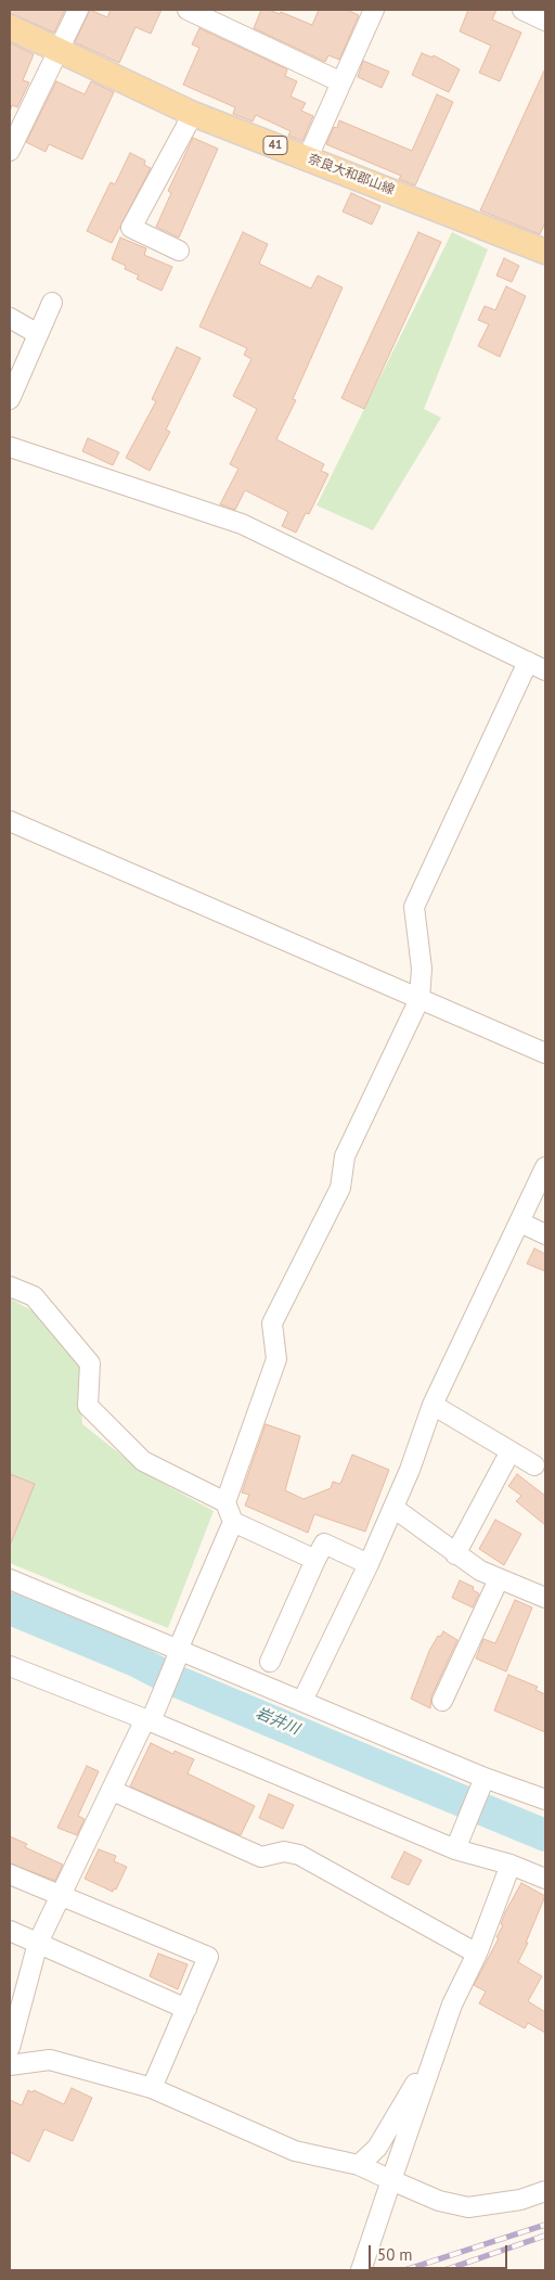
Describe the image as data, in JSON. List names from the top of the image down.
{
  "streets": {
    "main road": ["41", "奈良大和郡山線"]
  },
  "water": ["岩井川"],
  "scale_bar": "50 m"
}
